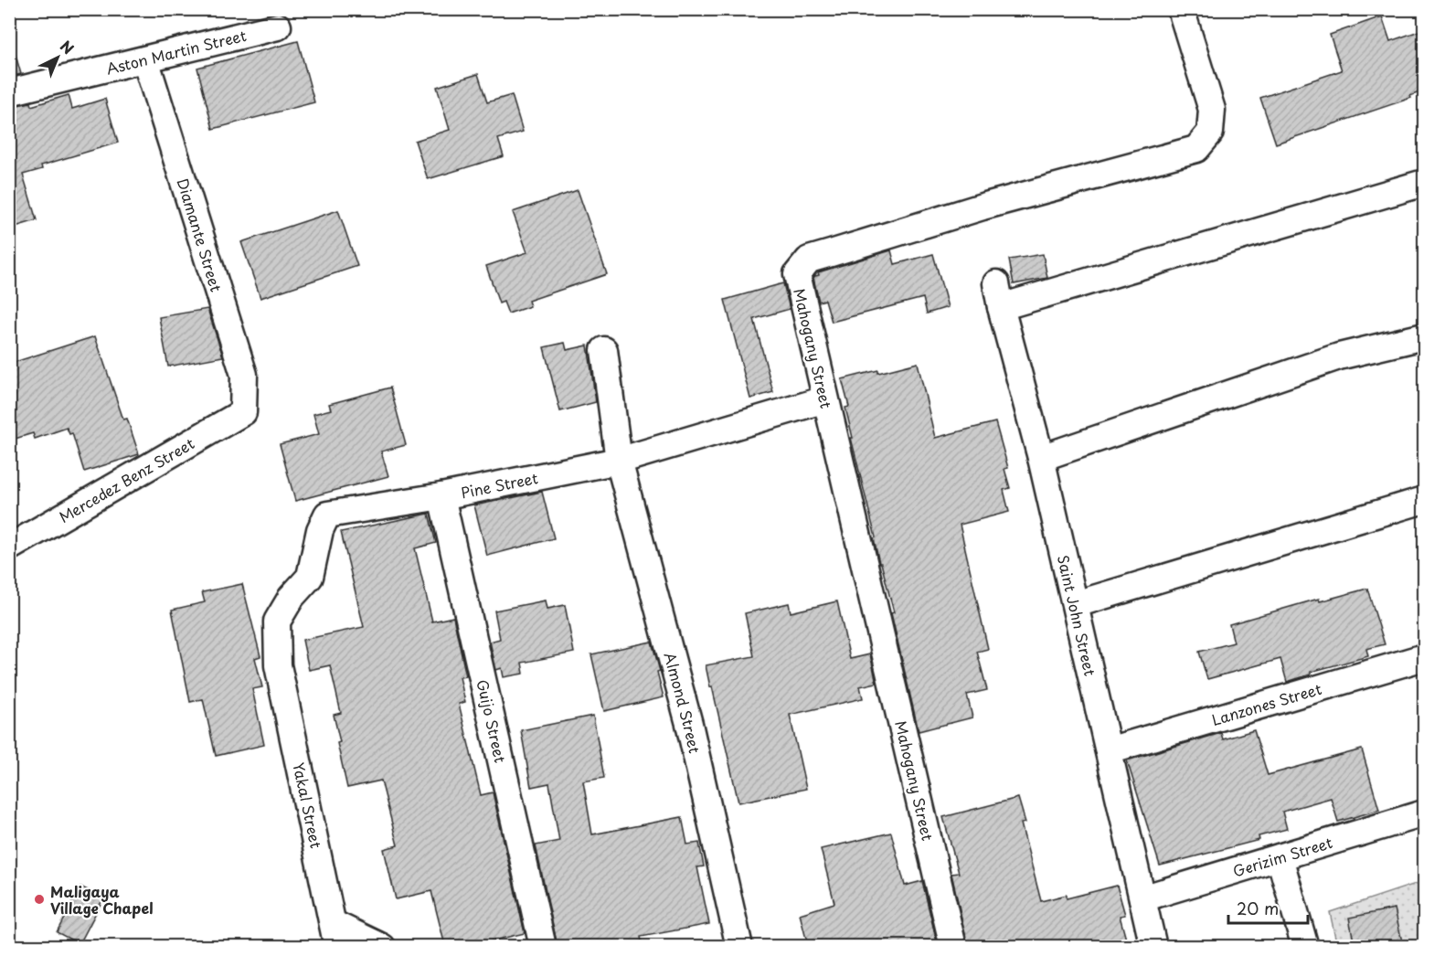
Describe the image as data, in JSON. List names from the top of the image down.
{
  "streets": {
    "street": [
      "Aston Martin Street",
      "Diamante Street",
      "Mahogany Street",
      "Mercedez Benz Street",
      "Pine Street",
      "Saint John Street",
      "Almond Street",
      "Lanzones Street",
      "Guijo Street",
      "Yakal Street",
      "Gerizim Street"
    ]
  },
  "crossings": [
    ["Aston Martin Street", "Diamante Street"],
    ["Diamante Street", "Mercedez Benz Street"],
    ["Mahogany Street", "Pine Street"],
    ["Pine Street", "Almond Street"],
    ["Pine Street", "Guijo Street"],
    ["Pine Street", "Yakal Street"],
    ["Saint John Street", "Lanzones Street"],
    ["Saint John Street", "Gerizim Street"]
  ],
  "places": ["Maligaya Village Chapel"],
  "scale_bar": "20 m",
  "north": "top right"
}
